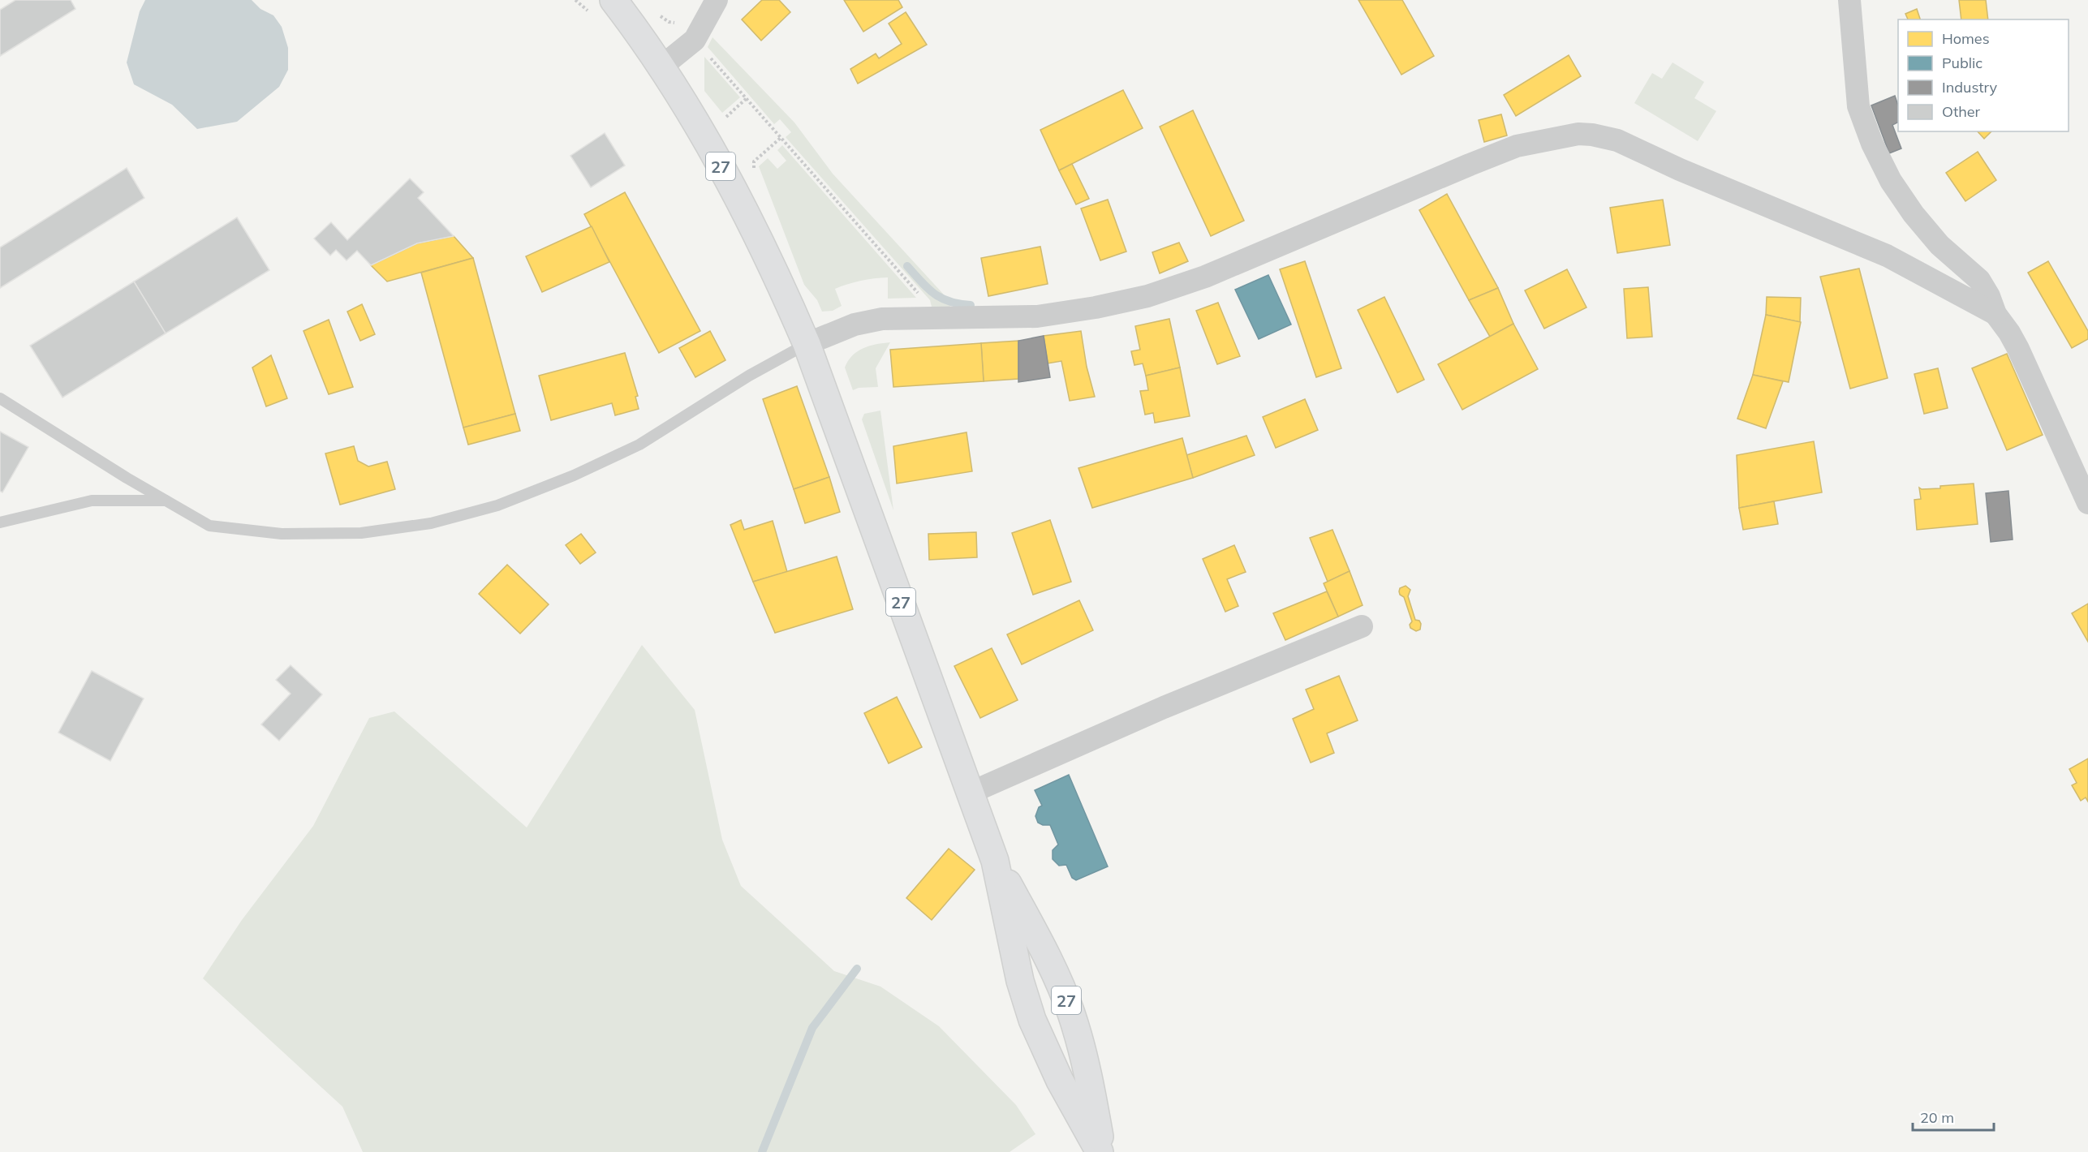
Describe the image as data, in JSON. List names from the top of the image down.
{
  "streets": {
    "main road": ["27"]
  },
  "legend": [
    "Homes",
    "Public",
    "Industry",
    "Other"
  ],
  "scale_bar": "20 m"
}
